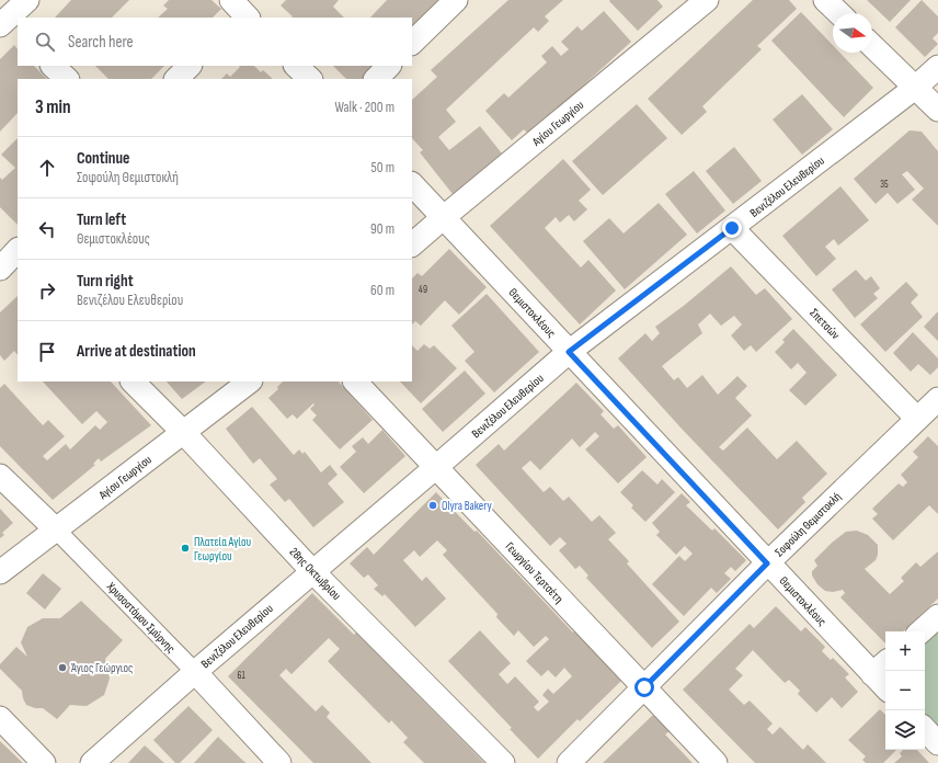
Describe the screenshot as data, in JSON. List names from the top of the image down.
{
  "streets": {
    "street": [
      "Αγίου Γεωργίου",
      "Βενιζέλου Ελευθερίου",
      "Θεμιστοκλέους",
      "Σπετσών",
      "Σοφούλη Θεμιστοκλή",
      "Γεωργίου Τερτσέτη",
      "28ης Οκτωβρίου",
      "Χρυσοστόμου Σμύρνης"
    ]
  },
  "crossings": [
    ["Αγίου Γεωργίου", "Θεμιστοκλέους"],
    ["Αγίου Γεωργίου", "28ης Οκτωβρίου"],
    ["Αγίου Γεωργίου", "Χρυσοστόμου Σμύρνης"],
    ["Βενιζέλου Ελευθερίου", "Θεμιστοκλέους"],
    ["Βενιζέλου Ελευθερίου", "Σπετσών"],
    ["Βενιζέλου Ελευθερίου", "Γεωργίου Τερτσέτη"],
    ["Βενιζέλου Ελευθερίου", "28ης Οκτωβρίου"],
    ["Βενιζέλου Ελευθερίου", "Χρυσοστόμου Σμύρνης"],
    ["Θεμιστοκλέους", "Σοφούλη Θεμιστοκλή"],
    ["Σπετσών", "Σοφούλη Θεμιστοκλή"],
    ["Σοφούλη Θεμιστοκλή", "Γεωργίου Τερτσέτη"]
  ],
  "places": ["Olyra Bakery", "Πλατεία Αγίου Γεωργίου", "Άγιος Γεώργιος"],
  "house_numbers": ["35", "49", "61"],
  "north": "right",
  "page": {
    "search": "Search here",
    "heading": ["3 min", "Walk · 200 m"],
    "list": [
      ["Continue", "Σοφούλη Θεμιστοκλή", "50 m"],
      ["Turn left", "Θεμιστοκλέους", "90 m"],
      ["Turn right", "Βενιζέλου Ελευθερίου", "60 m"],
      "Arrive at destination"
    ],
    "map_buttons": ["+", "−"]
  }
}
